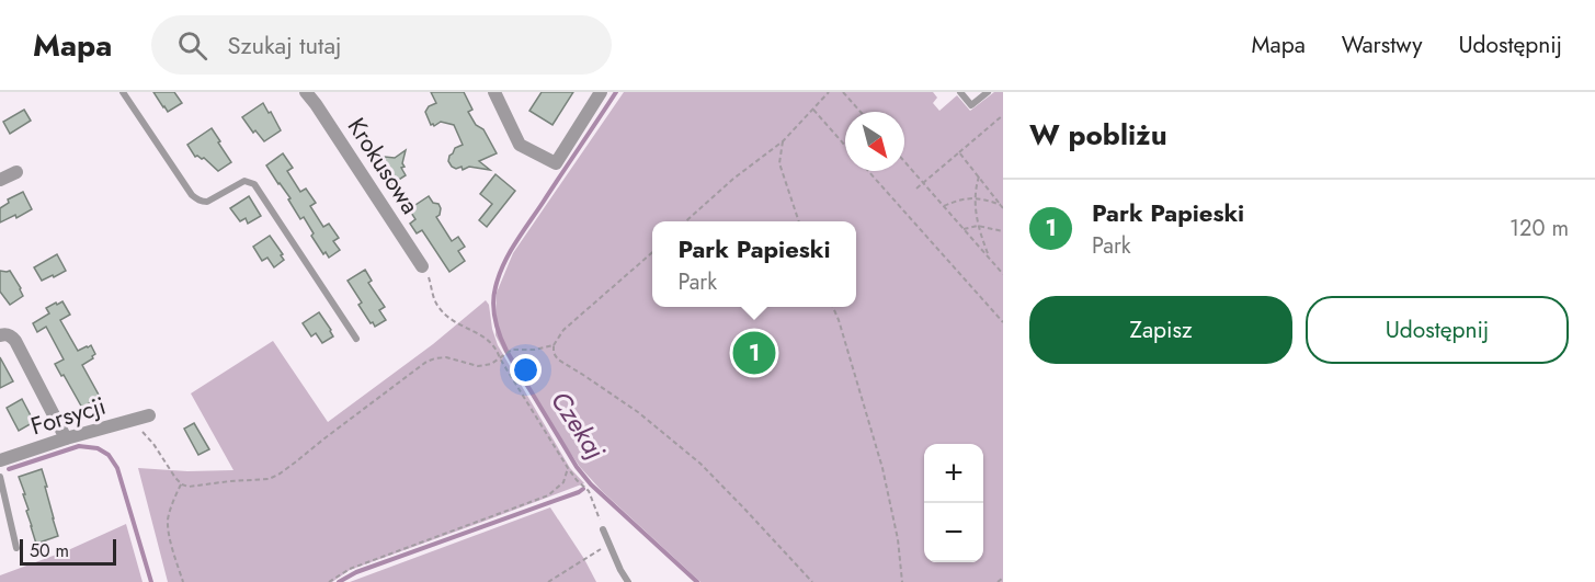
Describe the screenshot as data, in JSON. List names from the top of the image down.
{
  "streets": {
    "street": ["Krokusowa", "Forsycji"]
  },
  "water": ["Czekaj"],
  "scale_bar": "50 m",
  "north": "bottom right",
  "page": {
    "header": "Mapa",
    "search": "Szukaj tutaj",
    "nav": ["Mapa", "Warstwy", "Udostępnij"],
    "heading": "W pobliżu",
    "list": [
      {
        "mark": "1",
        "name": "Park Papieski",
        "note": "Park",
        "value": "120 m"
      }
    ],
    "popup": ["Park Papieski", "Park"],
    "buttons": ["Zapisz", "Udostępnij"],
    "pins": "1",
    "map_buttons": ["+", "−"],
    "scale": "50 m"
  }
}
